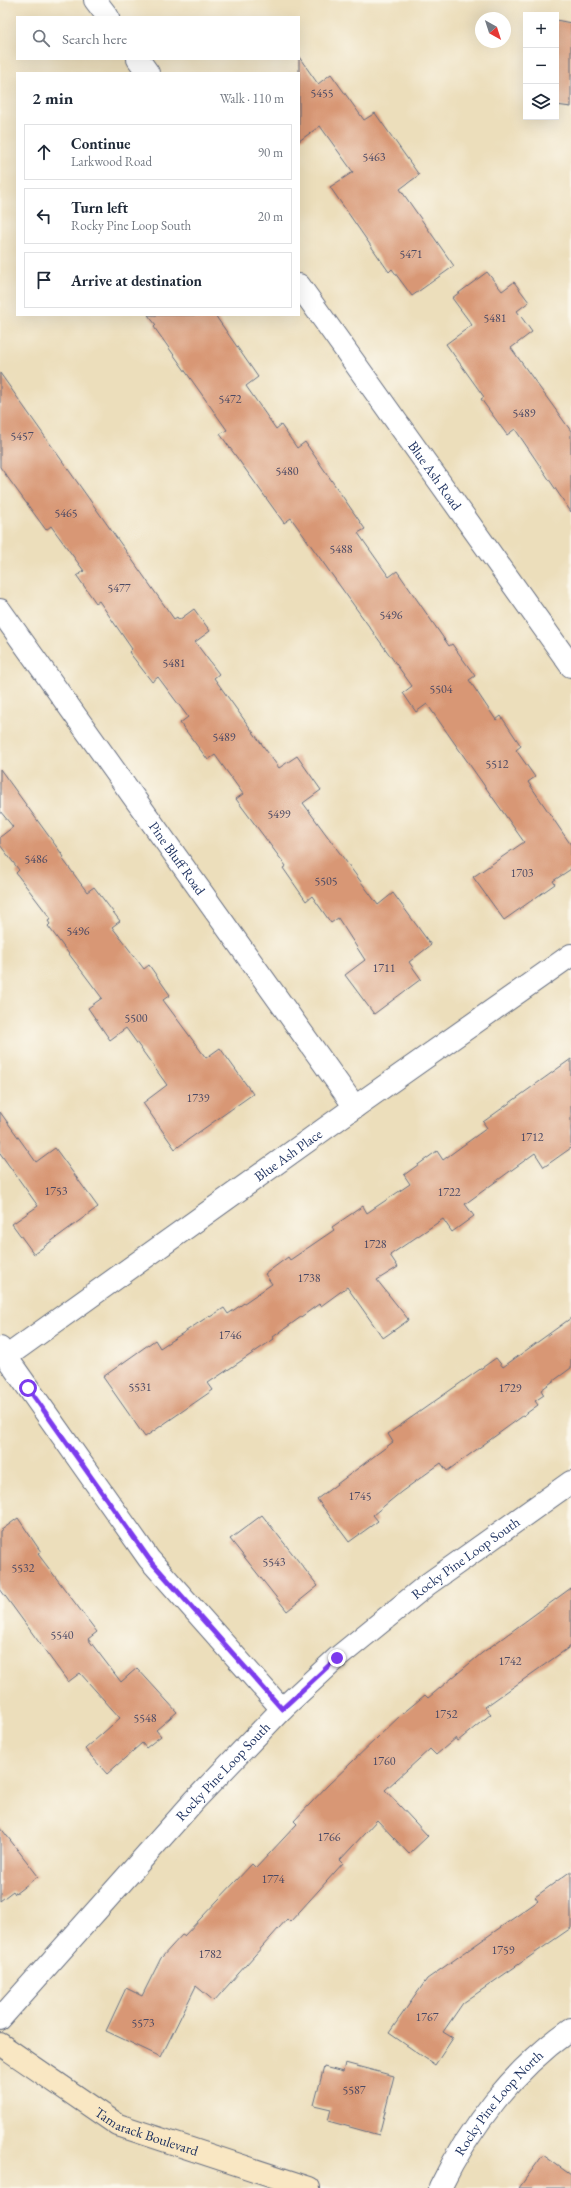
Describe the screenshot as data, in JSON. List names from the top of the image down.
{
  "streets": {
    "street": [
      "Blue Ash Road",
      "Pine Bluff Road",
      "Blue Ash Place",
      "Rocky Pine Loop South",
      "Rocky Pine Loop North",
      "Tamarack Boulevard"
    ]
  },
  "crossings": [
    ["Pine Bluff Road", "Blue Ash Place"]
  ],
  "house_numbers": [
    "5455",
    "5463",
    "5471",
    "5481",
    "5472",
    "5489",
    "5457",
    "5480",
    "5465",
    "5488",
    "5477",
    "5496",
    "5481",
    "5504",
    "5489",
    "5512",
    "5499",
    "5486",
    "1703",
    "5505",
    "5496",
    "1711",
    "5500",
    "1739",
    "1712",
    "1753",
    "1722",
    "1728",
    "1738",
    "1746",
    "5531",
    "1729",
    "1745",
    "5543",
    "5532",
    "5540",
    "1742",
    "1752",
    "5548",
    "1760",
    "1766",
    "1774",
    "1759",
    "1782",
    "1767",
    "5573",
    "5587"
  ],
  "north": "bottom right",
  "page": {
    "map_buttons": ["+", "−"],
    "search": "Search here",
    "heading": ["2 min", "Walk · 110 m"],
    "list": [
      ["Continue", "Larkwood Road", "90 m"],
      ["Turn left", "Rocky Pine Loop South", "20 m"],
      "Arrive at destination"
    ]
  }
}
